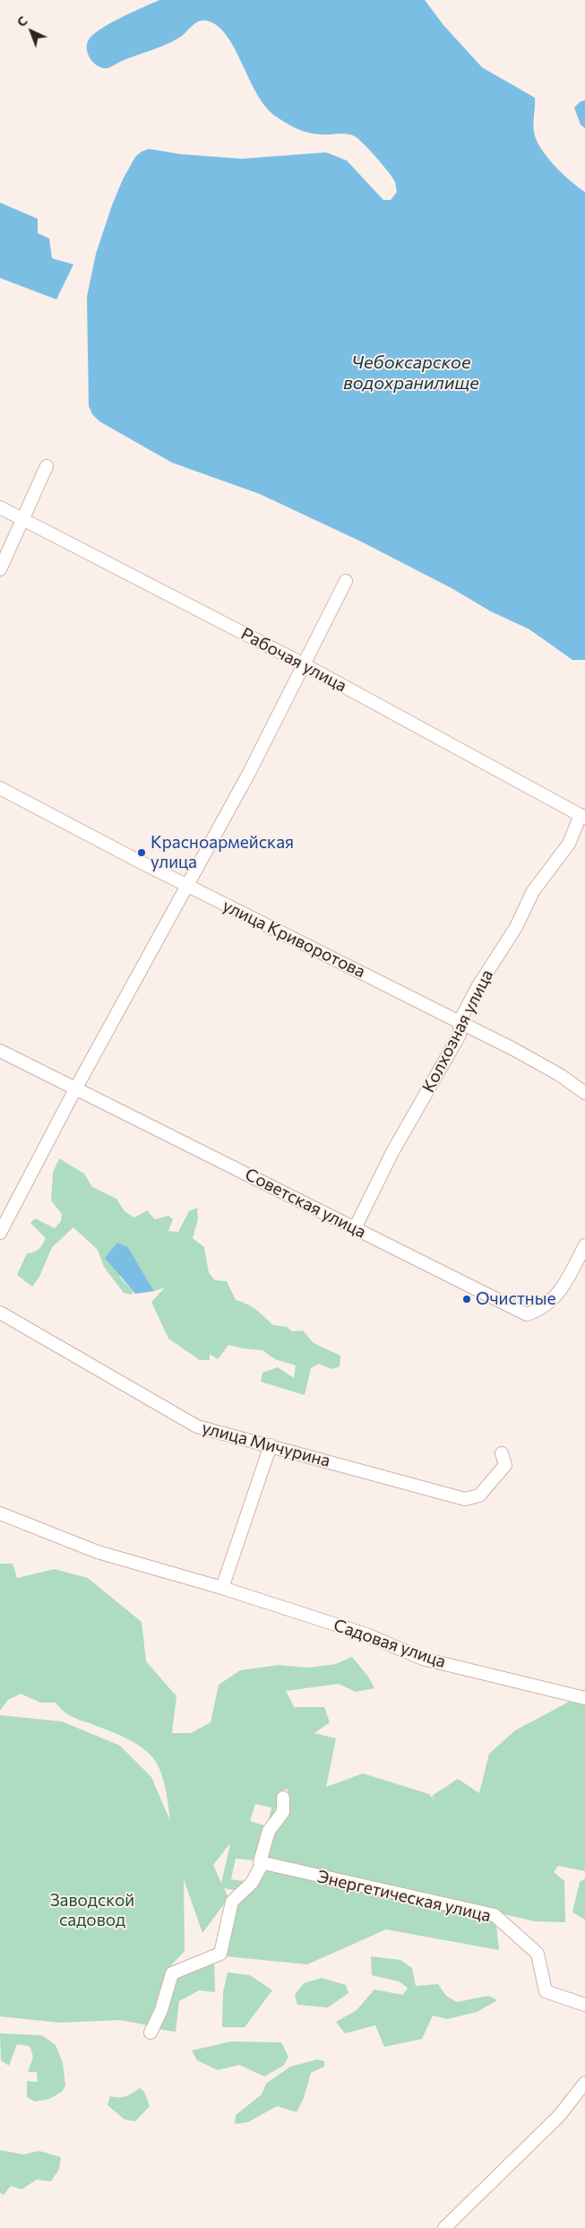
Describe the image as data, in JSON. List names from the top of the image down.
{
  "streets": {
    "street": [
      "Рабочая улица",
      "улица Криворотова",
      "Колхозная улица",
      "Советская улица",
      "улица Мичурина",
      "Садовая улица",
      "Энергетическая улица"
    ]
  },
  "crossings": [
    ["Рабочая улица", "Колхозная улица"],
    ["улица Криворотова", "Колхозная улица"],
    ["Колхозная улица", "Советская улица"]
  ],
  "water": ["Чебоксарское водохранилище"],
  "parks": ["Заводской садовод"],
  "places": ["Красноармейская улица", "Очистные"],
  "north": "top left"
}
